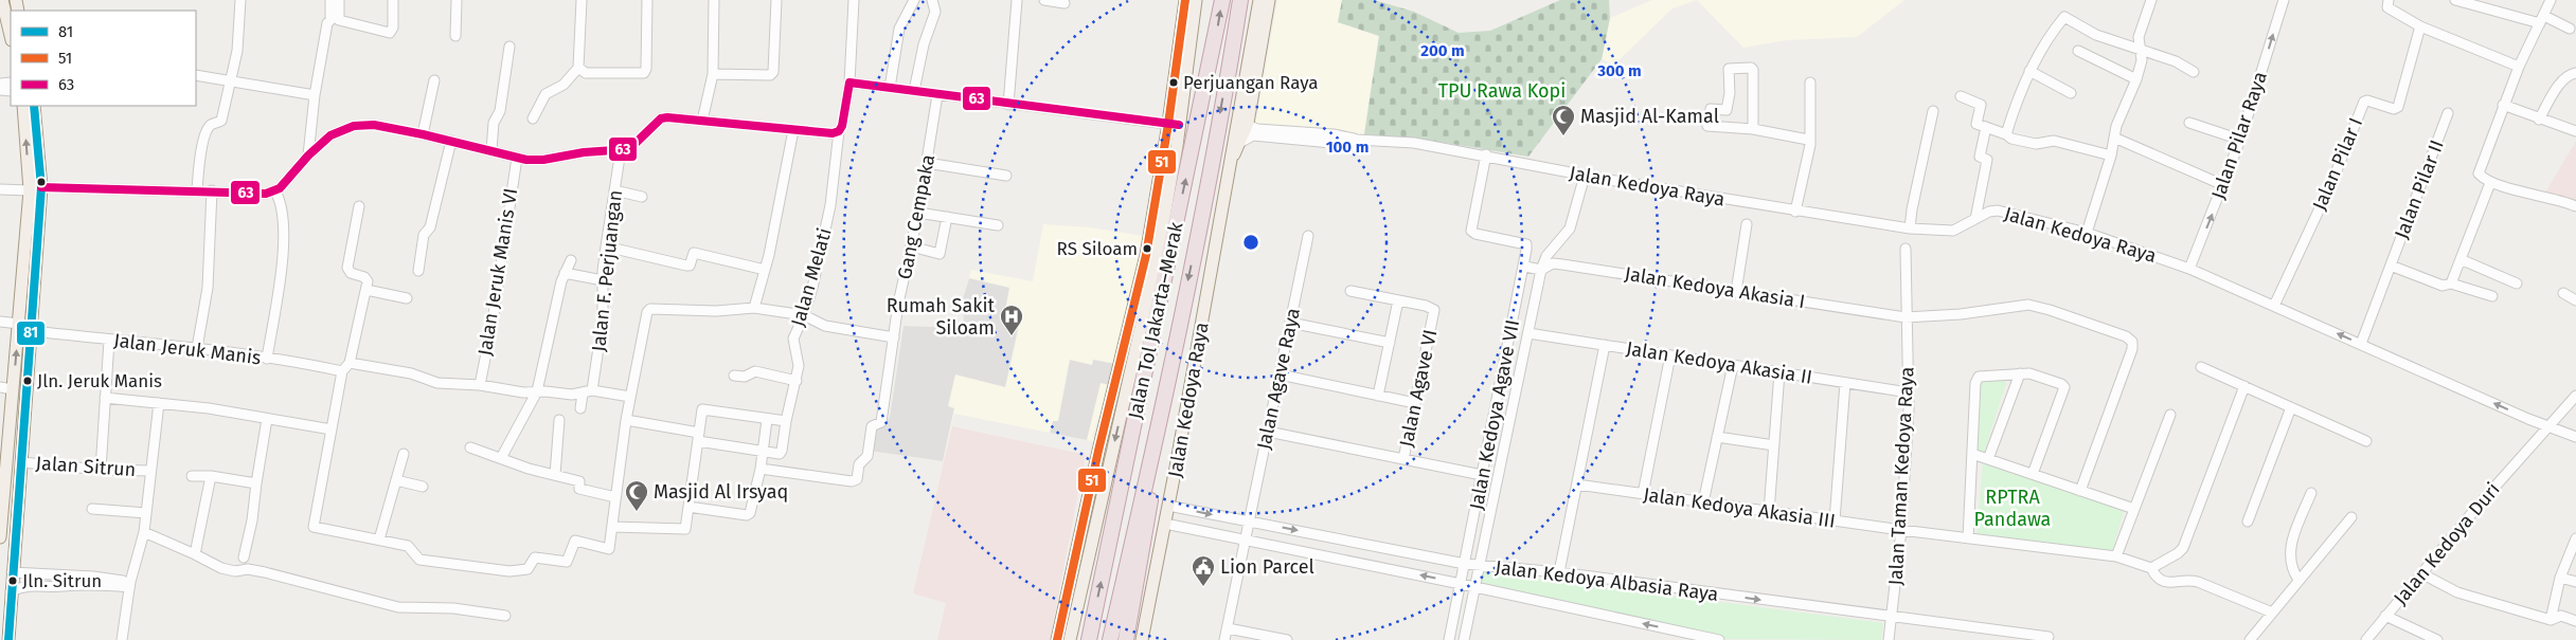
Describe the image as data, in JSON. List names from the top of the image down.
{
  "streets": {
    "highway": ["Jalan Tol Jakarta–Merak"],
    "main road": ["Jalan Kedoya Raya"],
    "street": [
      "Jalan Pilar Raya",
      "Jalan Pilar I",
      "Jalan Pilar II",
      "Gang Cempaka",
      "Jalan F. Perjuangan",
      "Jalan Jeruk Manis VI",
      "Jalan Melati",
      "Jalan Kedoya Akasia I",
      "Jalan Jeruk Manis",
      "Jalan Kedoya Akasia II",
      "Jalan Agave Raya",
      "Jalan Agave VI",
      "Jalan Kedoya Agave VII",
      "Jalan Sitrun",
      "Jalan Taman Kedoya Raya",
      "Jalan Kedoya Akasia III",
      "Jalan Kedoya Duri",
      "Jalan Kedoya Albasia Raya"
    ]
  },
  "crossings": [
    ["Jalan Pilar Raya", "Jalan Kedoya Raya"],
    ["Jalan Pilar I", "Jalan Kedoya Raya"],
    ["Jalan Kedoya Raya", "Jalan Pilar II"],
    ["Jalan Kedoya Raya", "Jalan Kedoya Agave VII"],
    ["Jalan Kedoya Raya", "Jalan Kedoya Duri"],
    ["Jalan Kedoya Raya", "Jalan Kedoya Albasia Raya"],
    ["Jalan Kedoya Akasia I", "Jalan Kedoya Agave VII"],
    ["Jalan Kedoya Akasia I", "Jalan Taman Kedoya Raya"],
    ["Jalan Kedoya Akasia II", "Jalan Taman Kedoya Raya"],
    ["Jalan Agave Raya", "Jalan Kedoya Albasia Raya"],
    ["Jalan Kedoya Agave VII", "Jalan Kedoya Albasia Raya"],
    ["Jalan Taman Kedoya Raya", "Jalan Kedoya Akasia III"],
    ["Jalan Taman Kedoya Raya", "Jalan Kedoya Albasia Raya"]
  ],
  "one_way": ["Jalan Pilar Raya"],
  "parks": ["TPU Rawa Kopi", "RPTRA Pandawa"],
  "places": {
    "other": [
      "Perjuangan Raya",
      "RS Siloam",
      "Jln. Jeruk Manis",
      "Jln. Sitrun"
    ],
    "mosque": ["Masjid Al-Kamal", "Masjid Al Irsyaq"],
    "hospital": ["Rumah Sakit Siloam"],
    "public building": ["Lion Parcel"]
  },
  "lines": ["transit line 51", "transit line 63", "transit line 81"],
  "legend": ["81", "51", "63"],
  "rings": ["200 m", "300 m", "100 m"]
}
